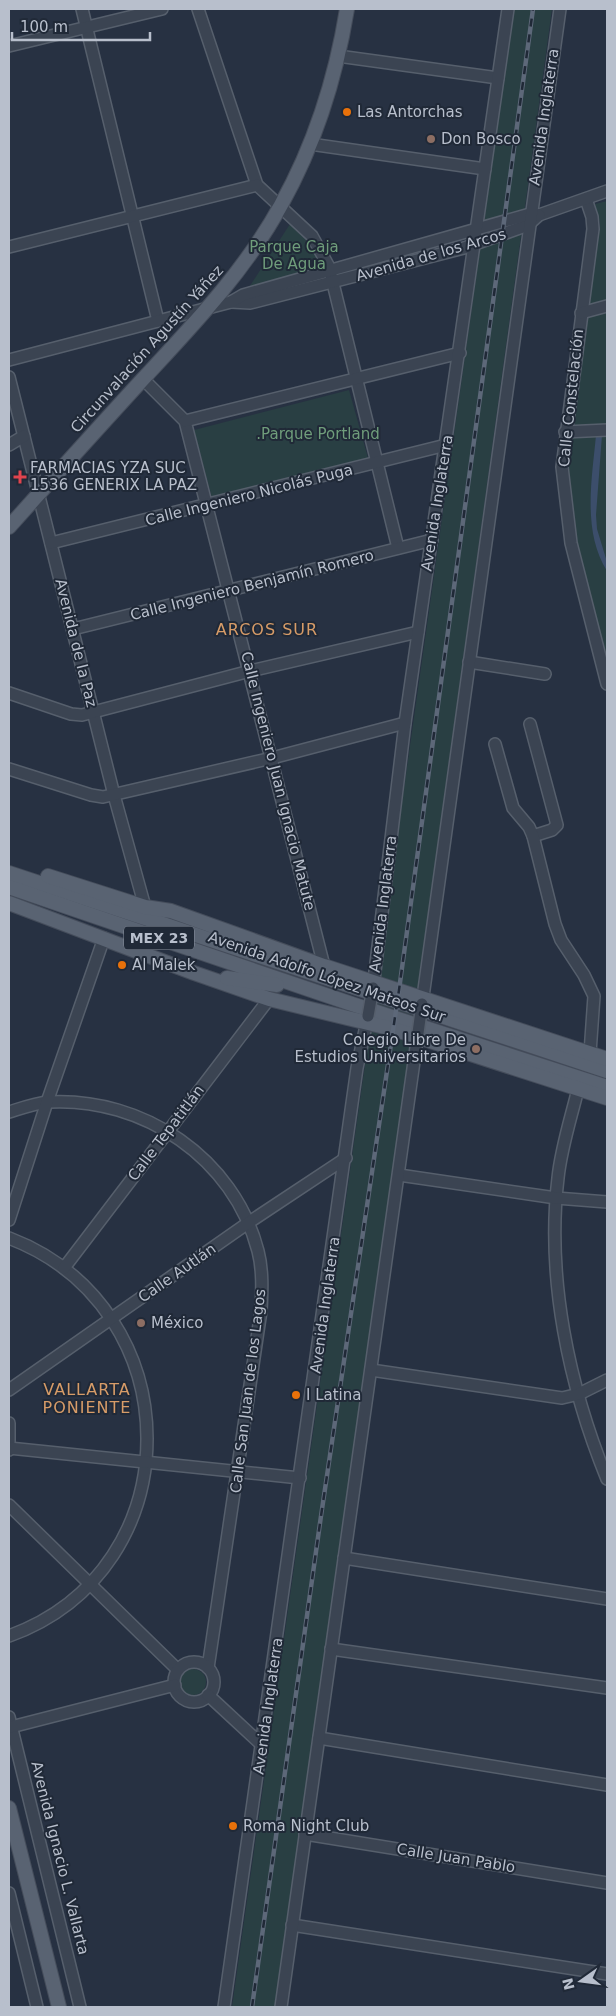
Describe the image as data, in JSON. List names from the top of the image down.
{
  "streets": {
    "main road": ["Circunvalación Agustín Yáñez", "MEX 23", "Avenida Adolfo López Mateos Sur"],
    "street": [
      "Avenida Inglaterra",
      "Avenida de los Arcos",
      "Calle Constelación",
      "Calle Ingeniero Nicolás Puga",
      "Calle Ingeniero Benjamín Romero",
      "Avenida de la Paz",
      "Calle Ingeniero Juan Ignacio Matute",
      "Calle Tepatitlán",
      "Calle Autlán",
      "Calle San Juan de los Lagos",
      "Avenida Ignacio L. Vallarta",
      "Calle Juan Pablo"
    ]
  },
  "crossings": [
    ["Avenida Inglaterra", "Avenida de los Arcos"],
    ["Avenida Inglaterra", "Calle Ingeniero Nicolás Puga"],
    ["Avenida Inglaterra", "Calle Ingeniero Benjamín Romero"],
    ["Avenida Inglaterra", "Avenida Adolfo López Mateos Sur"],
    ["Avenida Inglaterra", "Calle Autlán"],
    ["Avenida Inglaterra", "Calle Juan Pablo"],
    ["Avenida de los Arcos", "Circunvalación Agustín Yáñez"],
    ["Avenida de los Arcos", "Calle Constelación"],
    ["Circunvalación Agustín Yáñez", "Avenida de la Paz"],
    ["Calle Ingeniero Nicolás Puga", "Avenida de la Paz"],
    ["Calle Ingeniero Nicolás Puga", "Calle Ingeniero Juan Ignacio Matute"],
    ["Calle Ingeniero Benjamín Romero", "Avenida de la Paz"],
    ["Calle Ingeniero Benjamín Romero", "Calle Ingeniero Juan Ignacio Matute"],
    ["Avenida de la Paz", "Avenida Adolfo López Mateos Sur"],
    ["Calle Ingeniero Juan Ignacio Matute", "Avenida Adolfo López Mateos Sur"],
    ["Avenida Adolfo López Mateos Sur", "Calle Tepatitlán"],
    ["Calle Tepatitlán", "Calle San Juan de los Lagos"],
    ["Calle Autlán", "Calle San Juan de los Lagos"]
  ],
  "districts": ["ARCOS SUR", "VALLARTA PONIENTE"],
  "parks": ["Parque Caja De Agua", ".Parque Portland"],
  "places": {
    "other": [
      "Las Antorchas",
      "Don Bosco",
      "Al Malek",
      "Colegio Libre De Estudios Universitarios",
      "México",
      "I Latina",
      "Roma Night Club"
    ],
    "health": ["FARMACIAS YZA SUC 1536 GENERIX LA PAZ"]
  },
  "scale_bar": "100 m",
  "north": "left"
}
